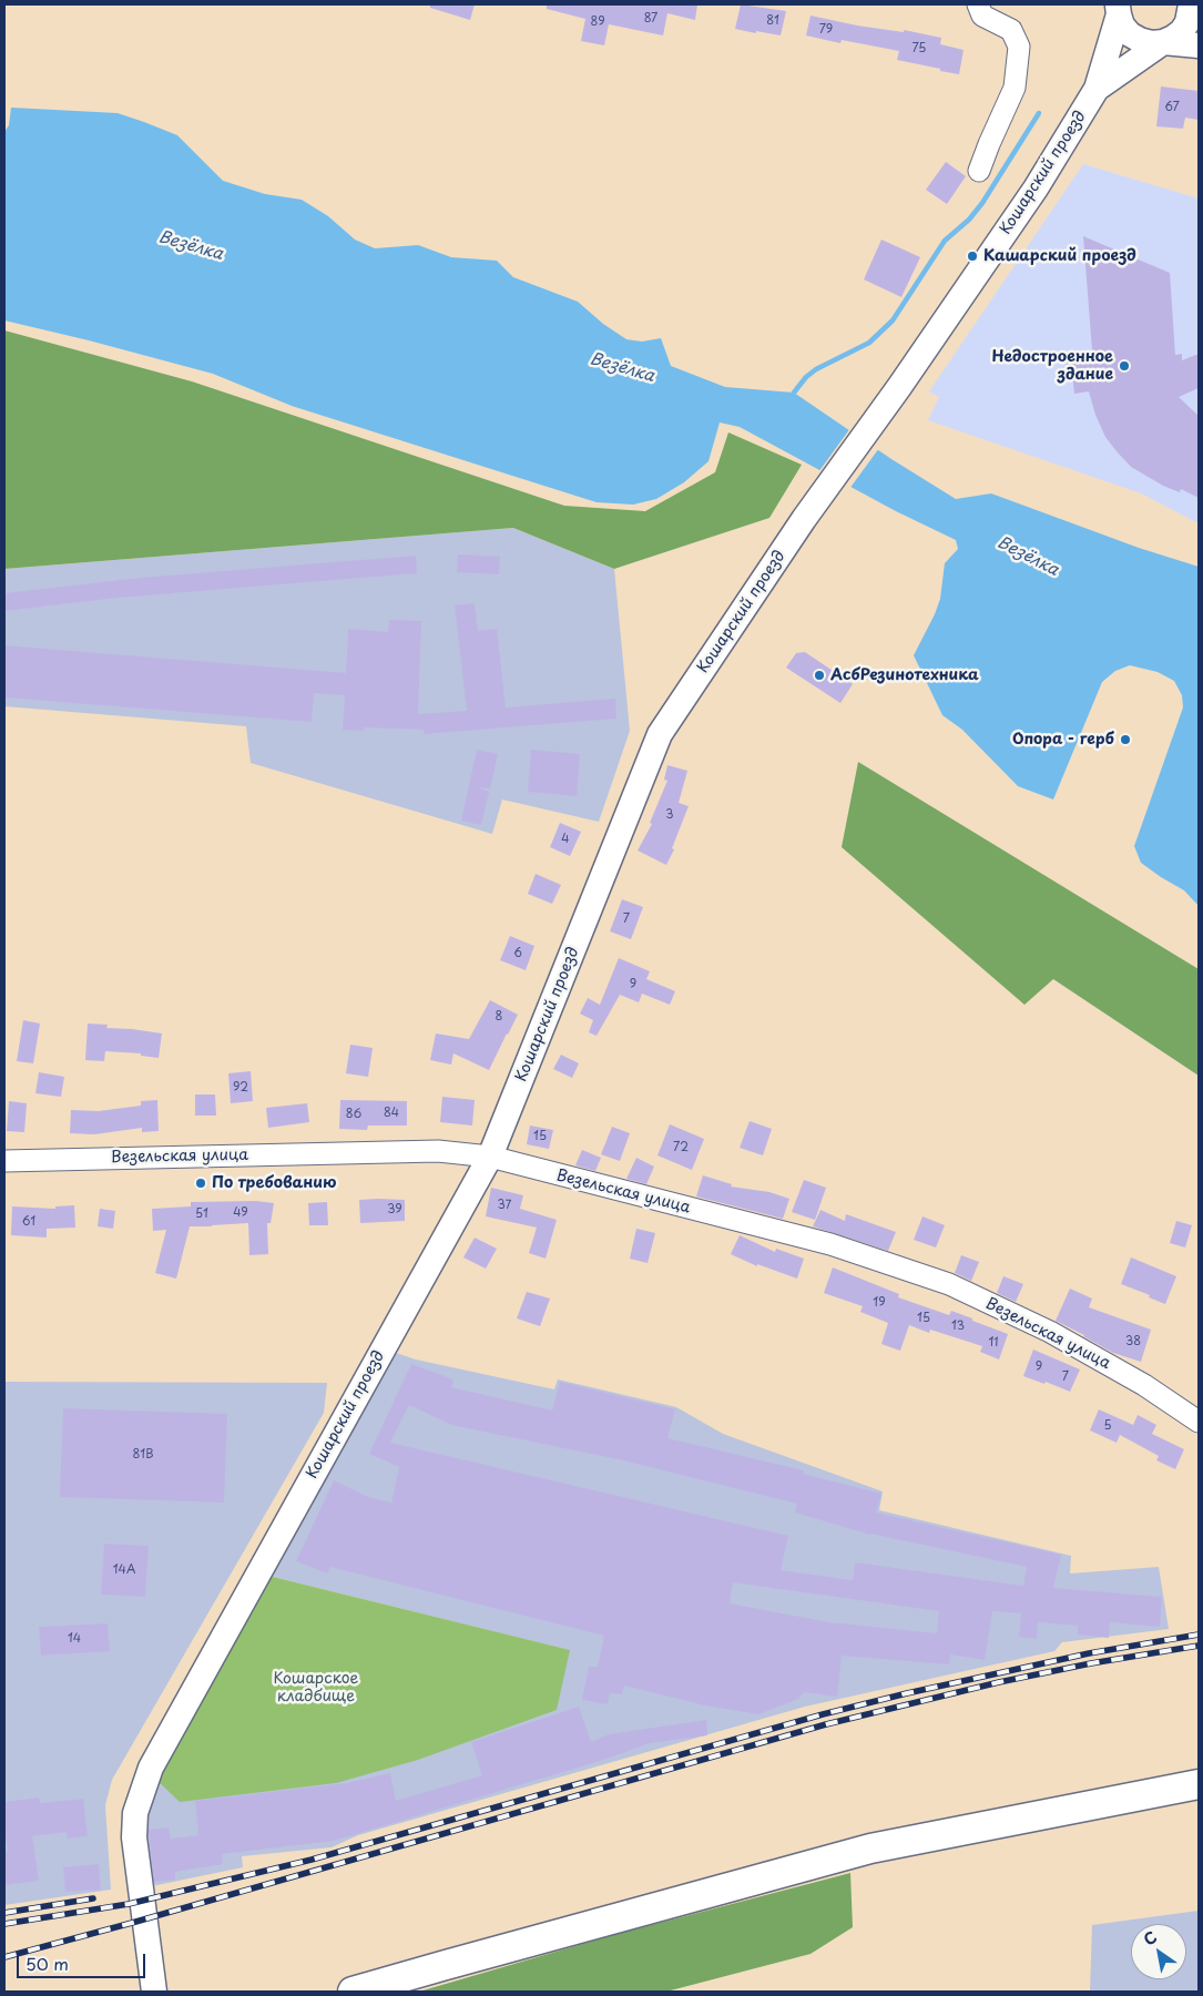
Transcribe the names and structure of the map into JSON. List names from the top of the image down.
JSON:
{
  "streets": {
    "street": ["Кошарский проезд", "Везельская улица"]
  },
  "crossings": [
    ["Кошарский проезд", "Везельская улица"]
  ],
  "water": ["Везёлка"],
  "parks": ["Кошарское кладбище"],
  "places": [
    "Кашарский проезд",
    "Недостроенное здание",
    "АсбРезинотехника",
    "Опора - герб",
    "По требованию"
  ],
  "house_numbers": [
    "87",
    "81",
    "89",
    "79",
    "75",
    "67",
    "3",
    "4",
    "7",
    "6",
    "9",
    "8",
    "92",
    "84",
    "86",
    "15",
    "72",
    "37",
    "39",
    "49",
    "51",
    "61",
    "19",
    "15",
    "13",
    "38",
    "11",
    "9",
    "7",
    "5",
    "81В",
    "14А",
    "14"
  ],
  "scale_bar": "50 m",
  "north": "top left"
}
